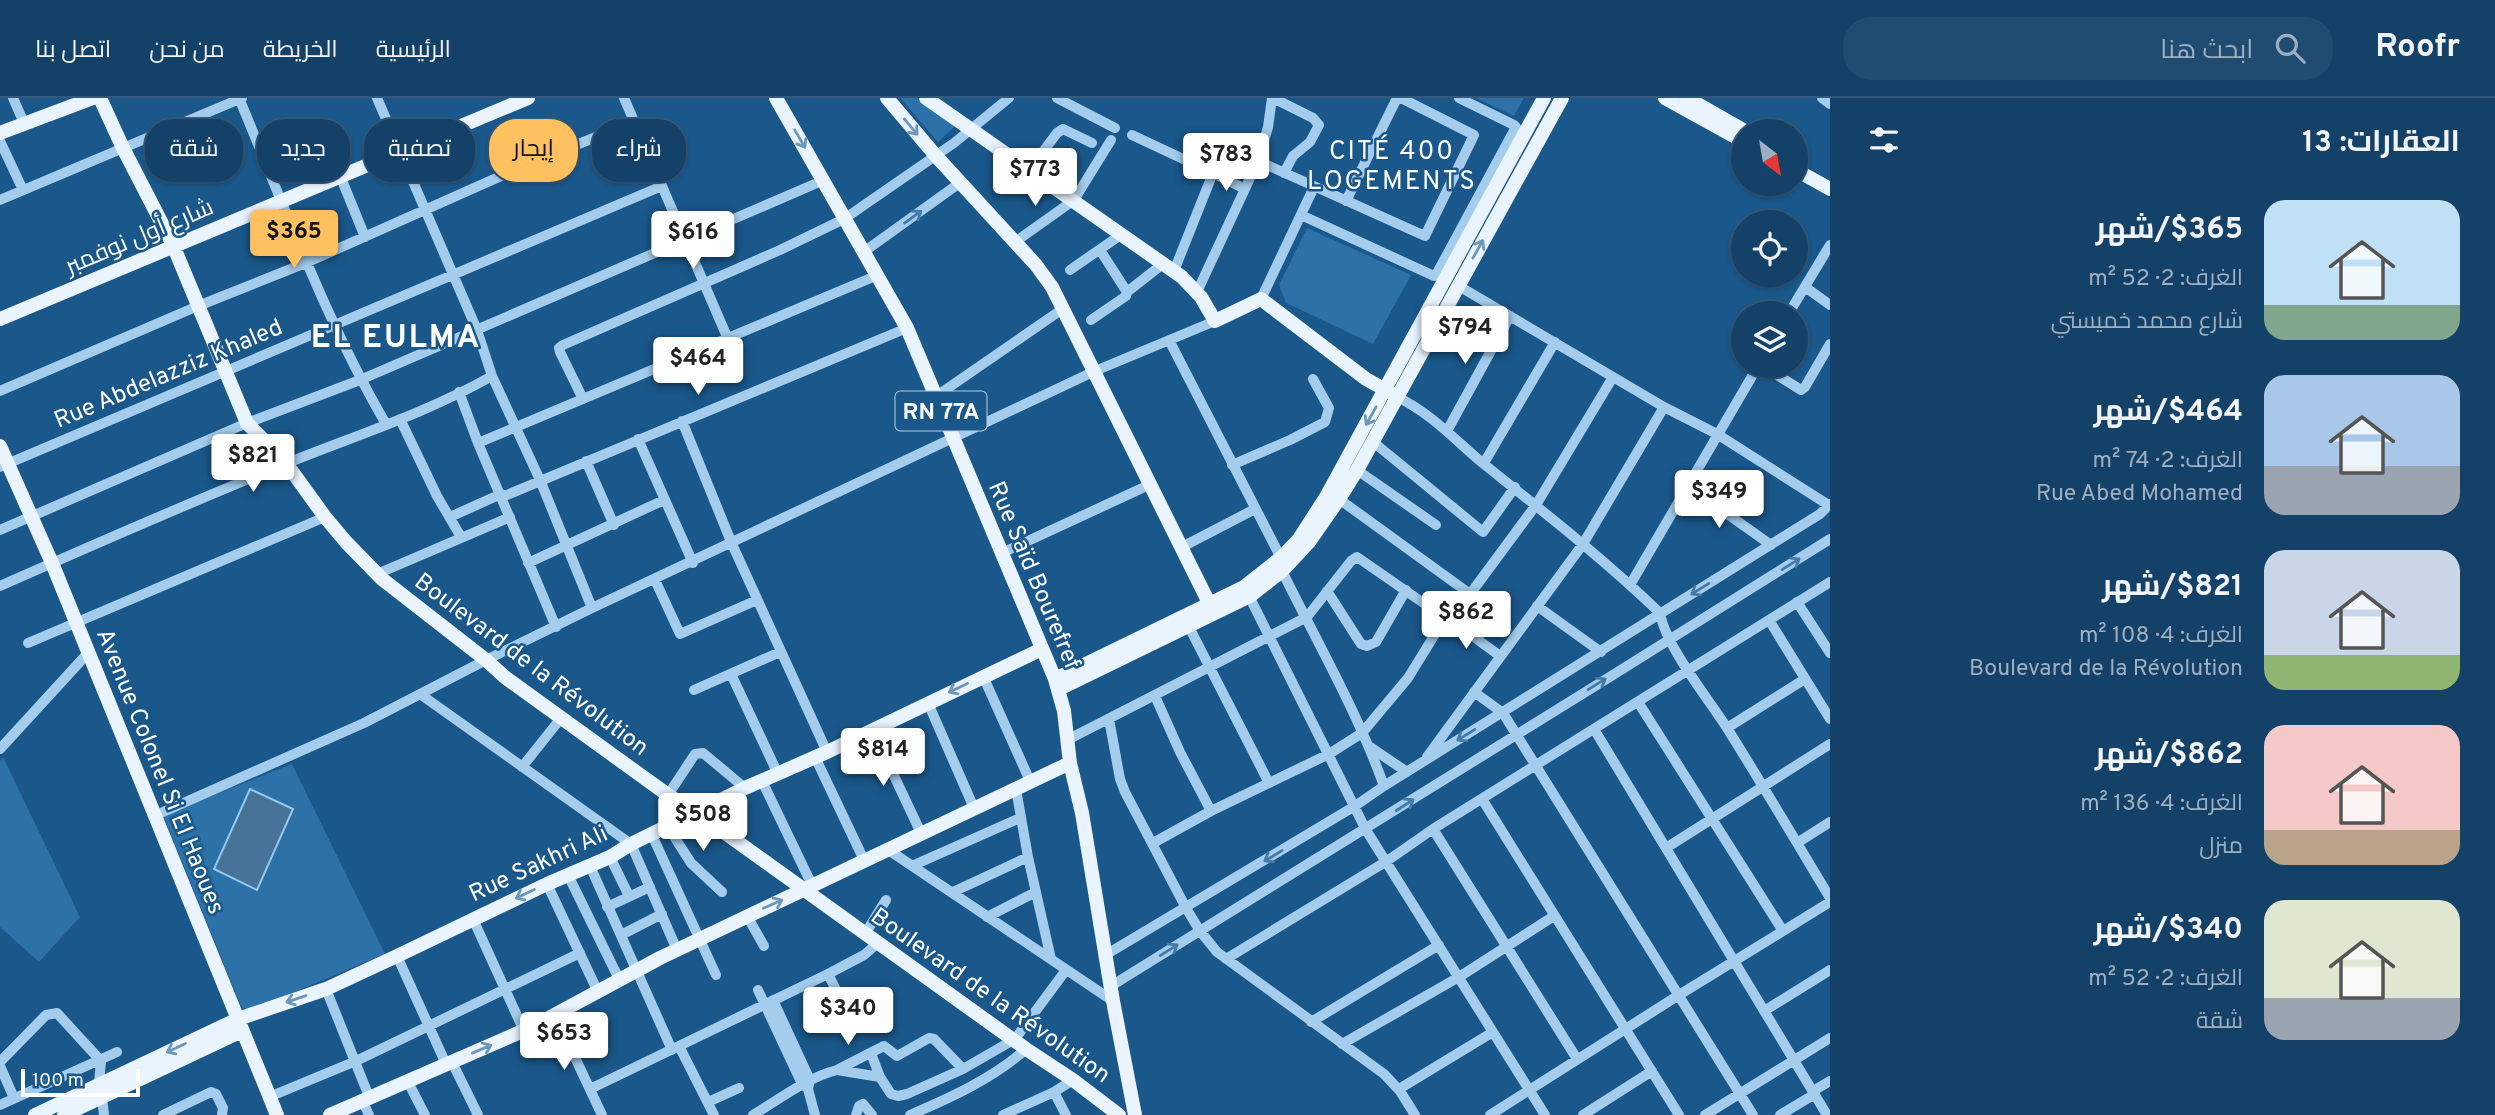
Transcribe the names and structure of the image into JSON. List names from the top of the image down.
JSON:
{
  "streets": {
    "main road": [
      "شارع أول نوفمبر",
      "RN 77A",
      "Rue Saïd Bourefref",
      "Boulevard de la Révolution",
      "Avenue Colonel Si El Haoues",
      "Rue Sakhri Ali"
    ],
    "street": ["Rue Abdelazziz Khaled"]
  },
  "crossings": [
    ["شارع أول نوفمبر", "Boulevard de la Révolution"],
    ["Rue Abdelazziz Khaled", "Boulevard de la Révolution"],
    ["Rue Abdelazziz Khaled", "Avenue Colonel Si El Haoues"],
    ["Rue Saïd Bourefref", "Rue Sakhri Ali"],
    ["Boulevard de la Révolution", "Rue Sakhri Ali"],
    ["Avenue Colonel Si El Haoues", "Rue Sakhri Ali"]
  ],
  "districts": ["CITÉ 400 LOGEMENTS", "EL EULMA"],
  "scale_bar": "100 m",
  "north": "bottom right",
  "page": {
    "header": "Roofr",
    "search": "ابحث هنا",
    "nav": [
      "الرئيسية",
      "الخريطة",
      "من نحن",
      "اتصل بنا"
    ],
    "heading": "العقارات: 13",
    "chip": [
      "شراء",
      "إيجار",
      "تصفية",
      "جديد",
      "شقة"
    ],
    "price": [
      "$783",
      "$773",
      "$365",
      "$616",
      "$794",
      "$464",
      "$821",
      "$349",
      "$862",
      "$814",
      "$508",
      "$340",
      "$653"
    ],
    "list": [
      {
        "name": "$365/شهر",
        "note": "الغرف: 2 · 52 m² · شارع محمد خميستي"
      },
      {
        "name": "$464/شهر",
        "note": "الغرف: 2 · 74 m² · Rue Abed Mohamed"
      },
      {
        "name": "$821/شهر",
        "note": "الغرف: 4 · 108 m² · Boulevard de la Révolution"
      },
      {
        "name": "$862/شهر",
        "note": "الغرف: 4 · 136 m² · منزل"
      },
      {
        "name": "$340/شهر",
        "note": "الغرف: 2 · 52 m² · شقة"
      }
    ],
    "scale": "100 m"
  }
}
